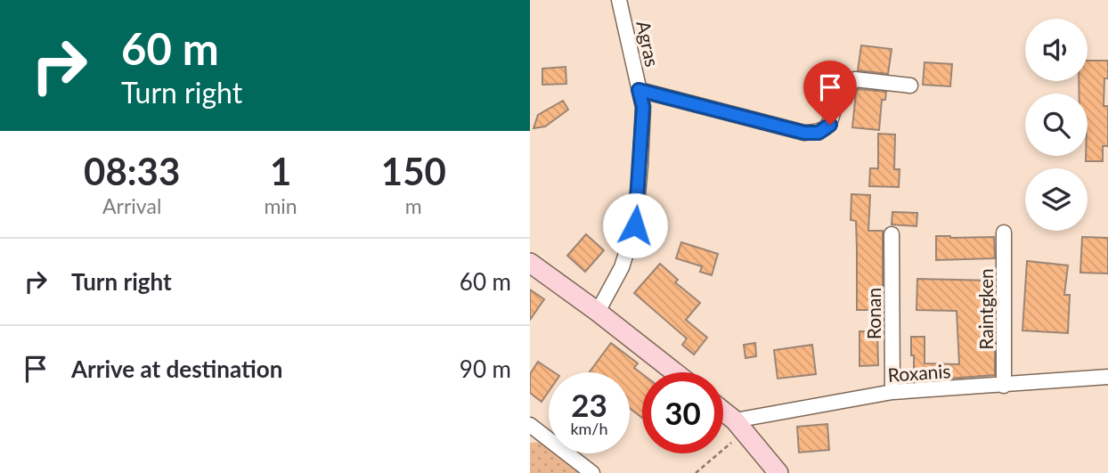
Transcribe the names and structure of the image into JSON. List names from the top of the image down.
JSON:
{
  "streets": {
    "street": [
      "Agras",
      "Raintgken",
      "Ronan",
      "Roxanis"
    ]
  },
  "crossings": [
    ["Raintgken", "Roxanis"],
    ["Ronan", "Roxanis"]
  ],
  "page": {
    "turn": ["60 m", "Turn right"],
    "eta": [
      "08:33",
      "Arrival",
      "1",
      "min",
      "150",
      "m"
    ],
    "list": [
      {
        "name": "Turn right",
        "value": "60 m"
      },
      {
        "name": "Arrive at destination",
        "value": "90 m"
      }
    ],
    "speed": "23 km/h",
    "limit": "30"
  }
}
